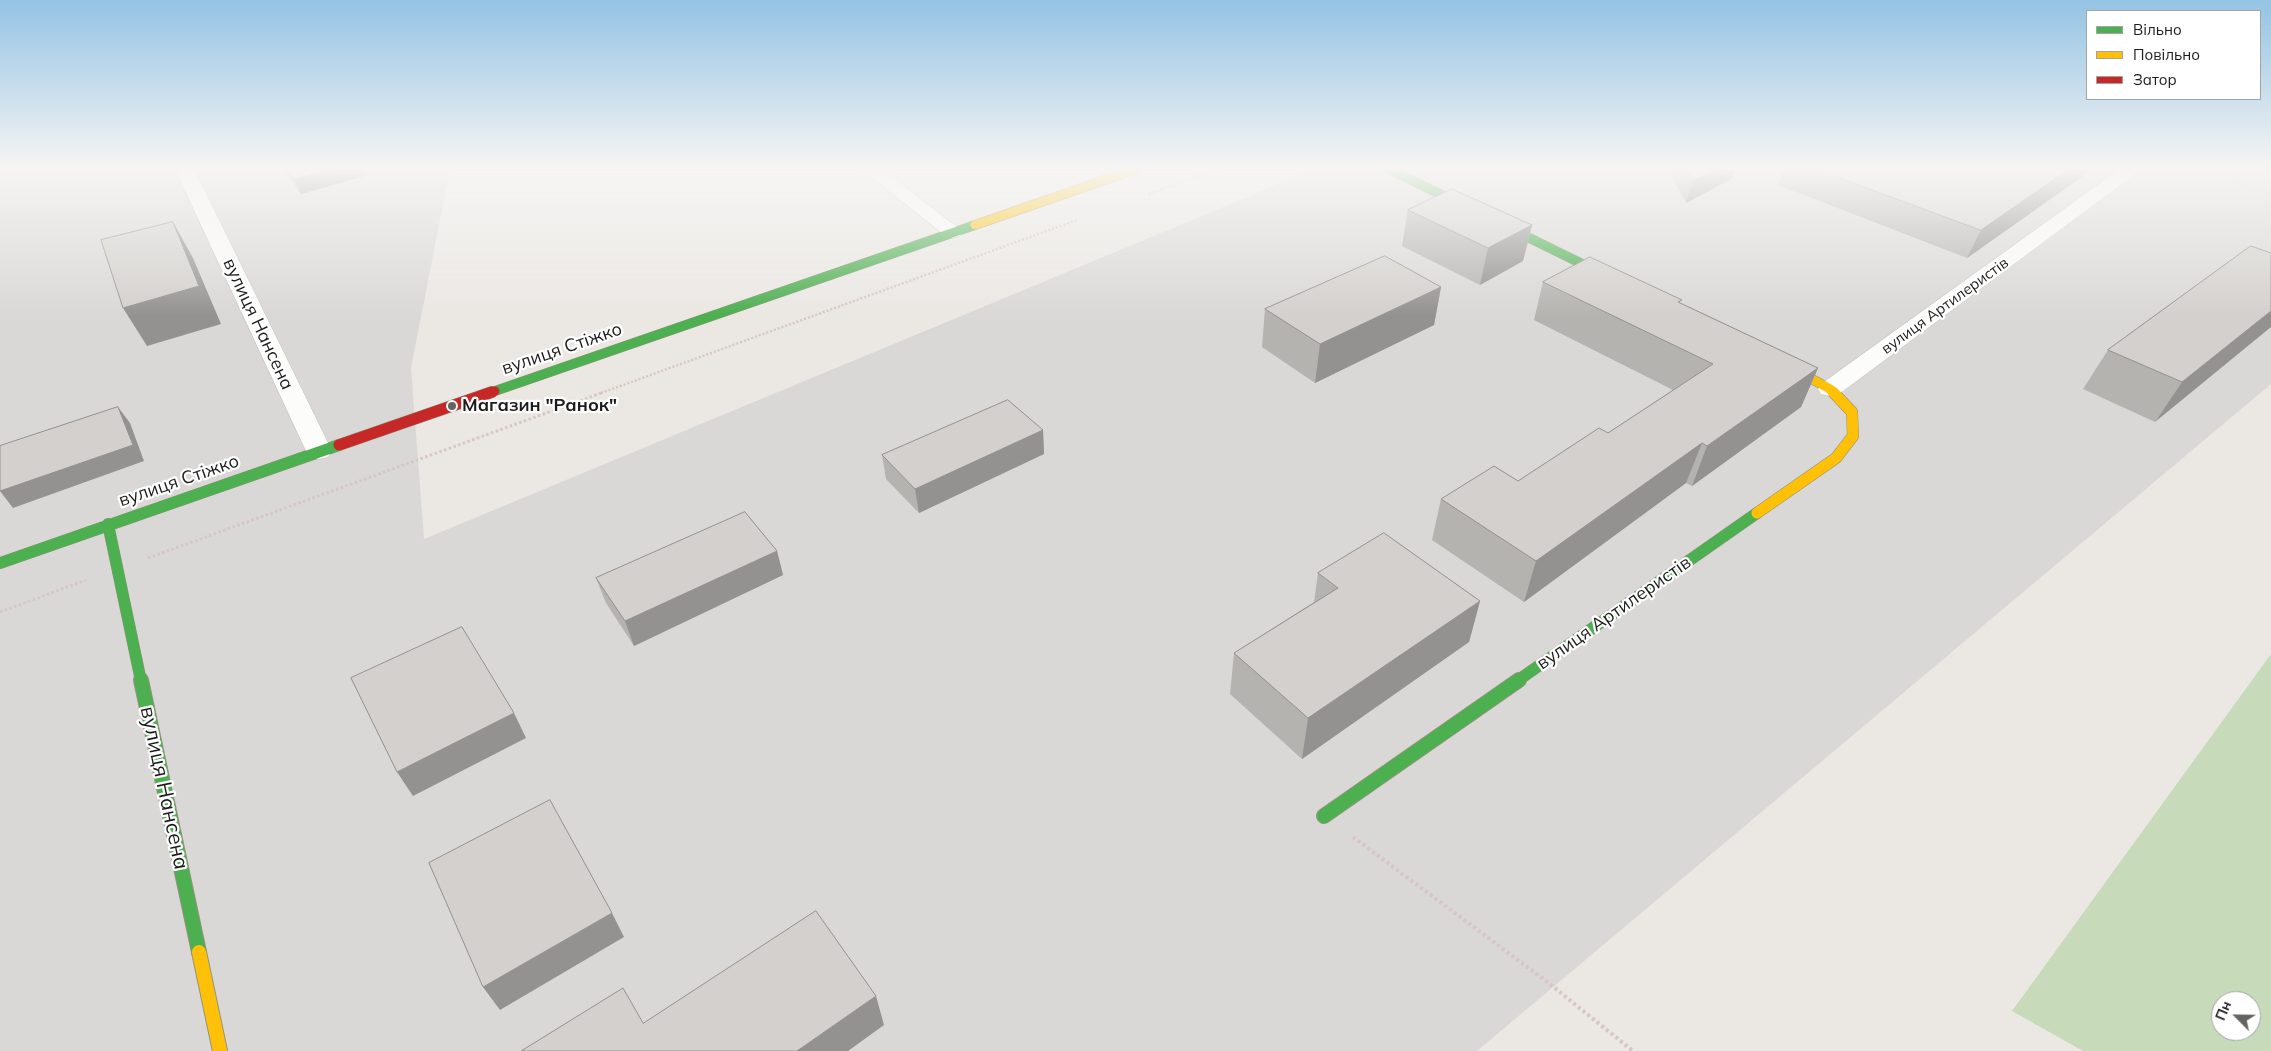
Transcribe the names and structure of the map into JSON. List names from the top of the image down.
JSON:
{
  "streets": {
    "street": ["вулиця Артилеристів", "вулиця Нансена", "вулиця Стіжко"]
  },
  "crossings": [
    ["вулиця Нансена", "вулиця Стіжко"]
  ],
  "places": ["Магазин \"Ранок\""],
  "legend": ["Вільно", "Повільно", "Затор"],
  "north": "top left"
}
